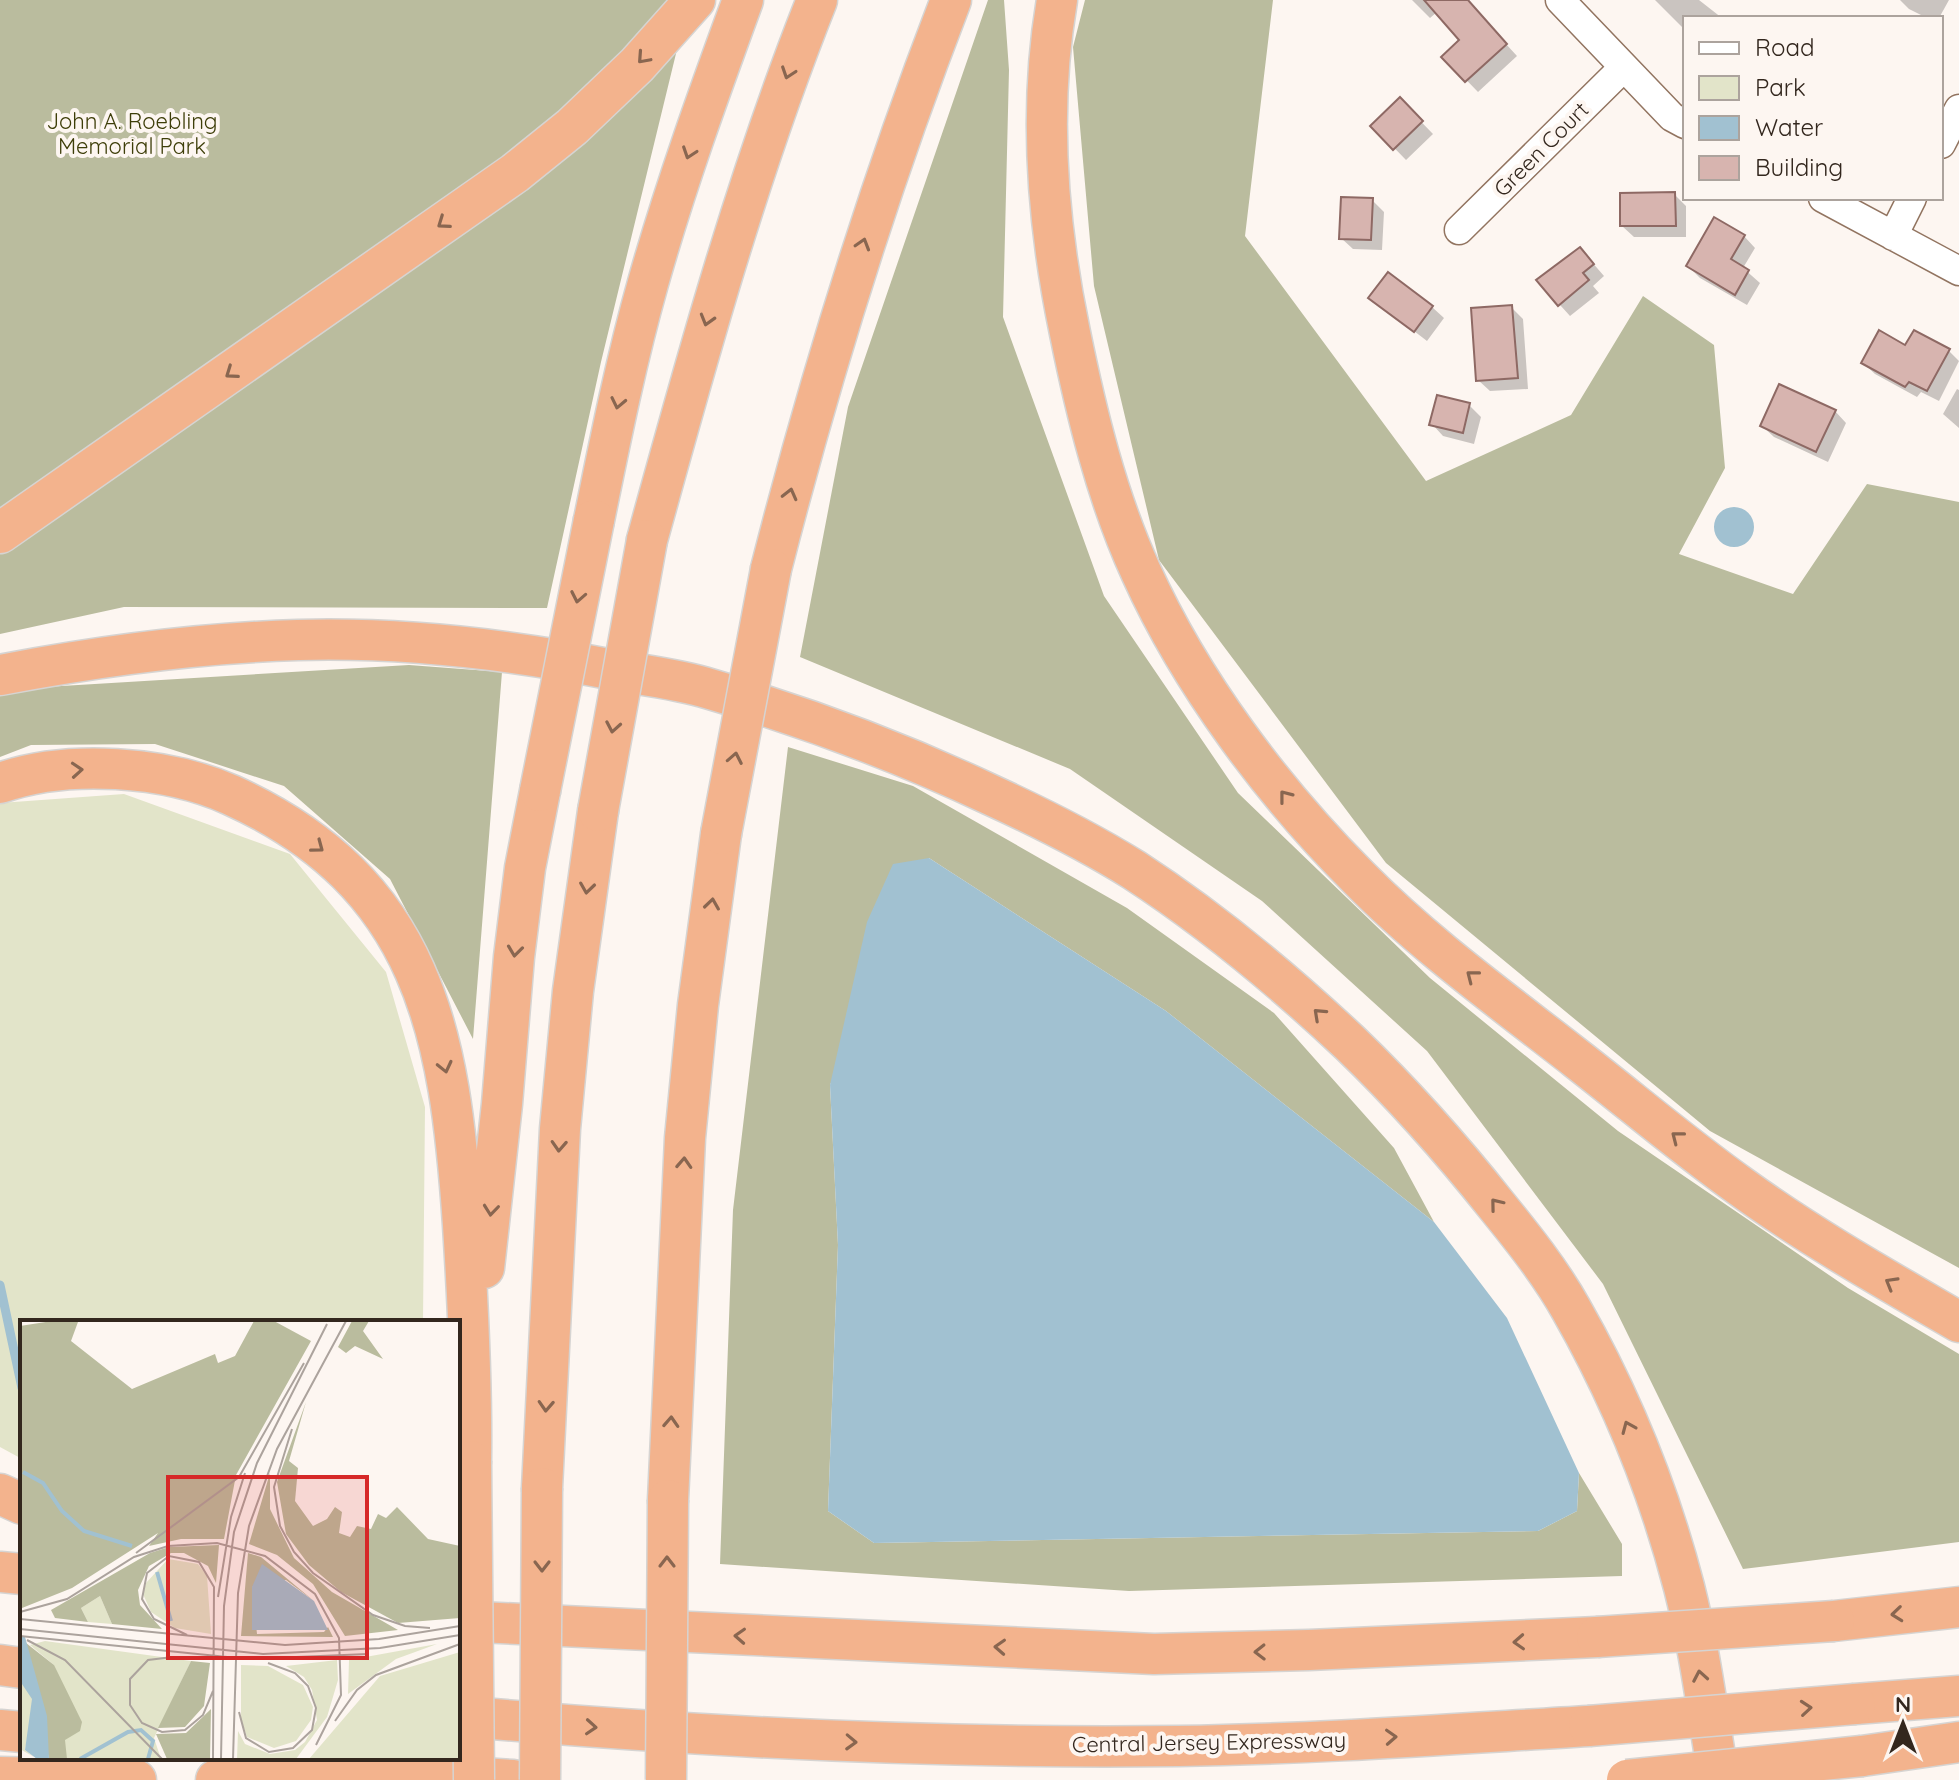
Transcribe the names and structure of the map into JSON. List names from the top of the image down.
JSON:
{
  "streets": {
    "highway": ["Central Jersey Expressway"],
    "street": ["Green Court"]
  },
  "parks": ["John A. Roebling Memorial Park"],
  "legend": [
    "Road",
    "Park",
    "Water",
    "Building"
  ],
  "north": "top"
}
